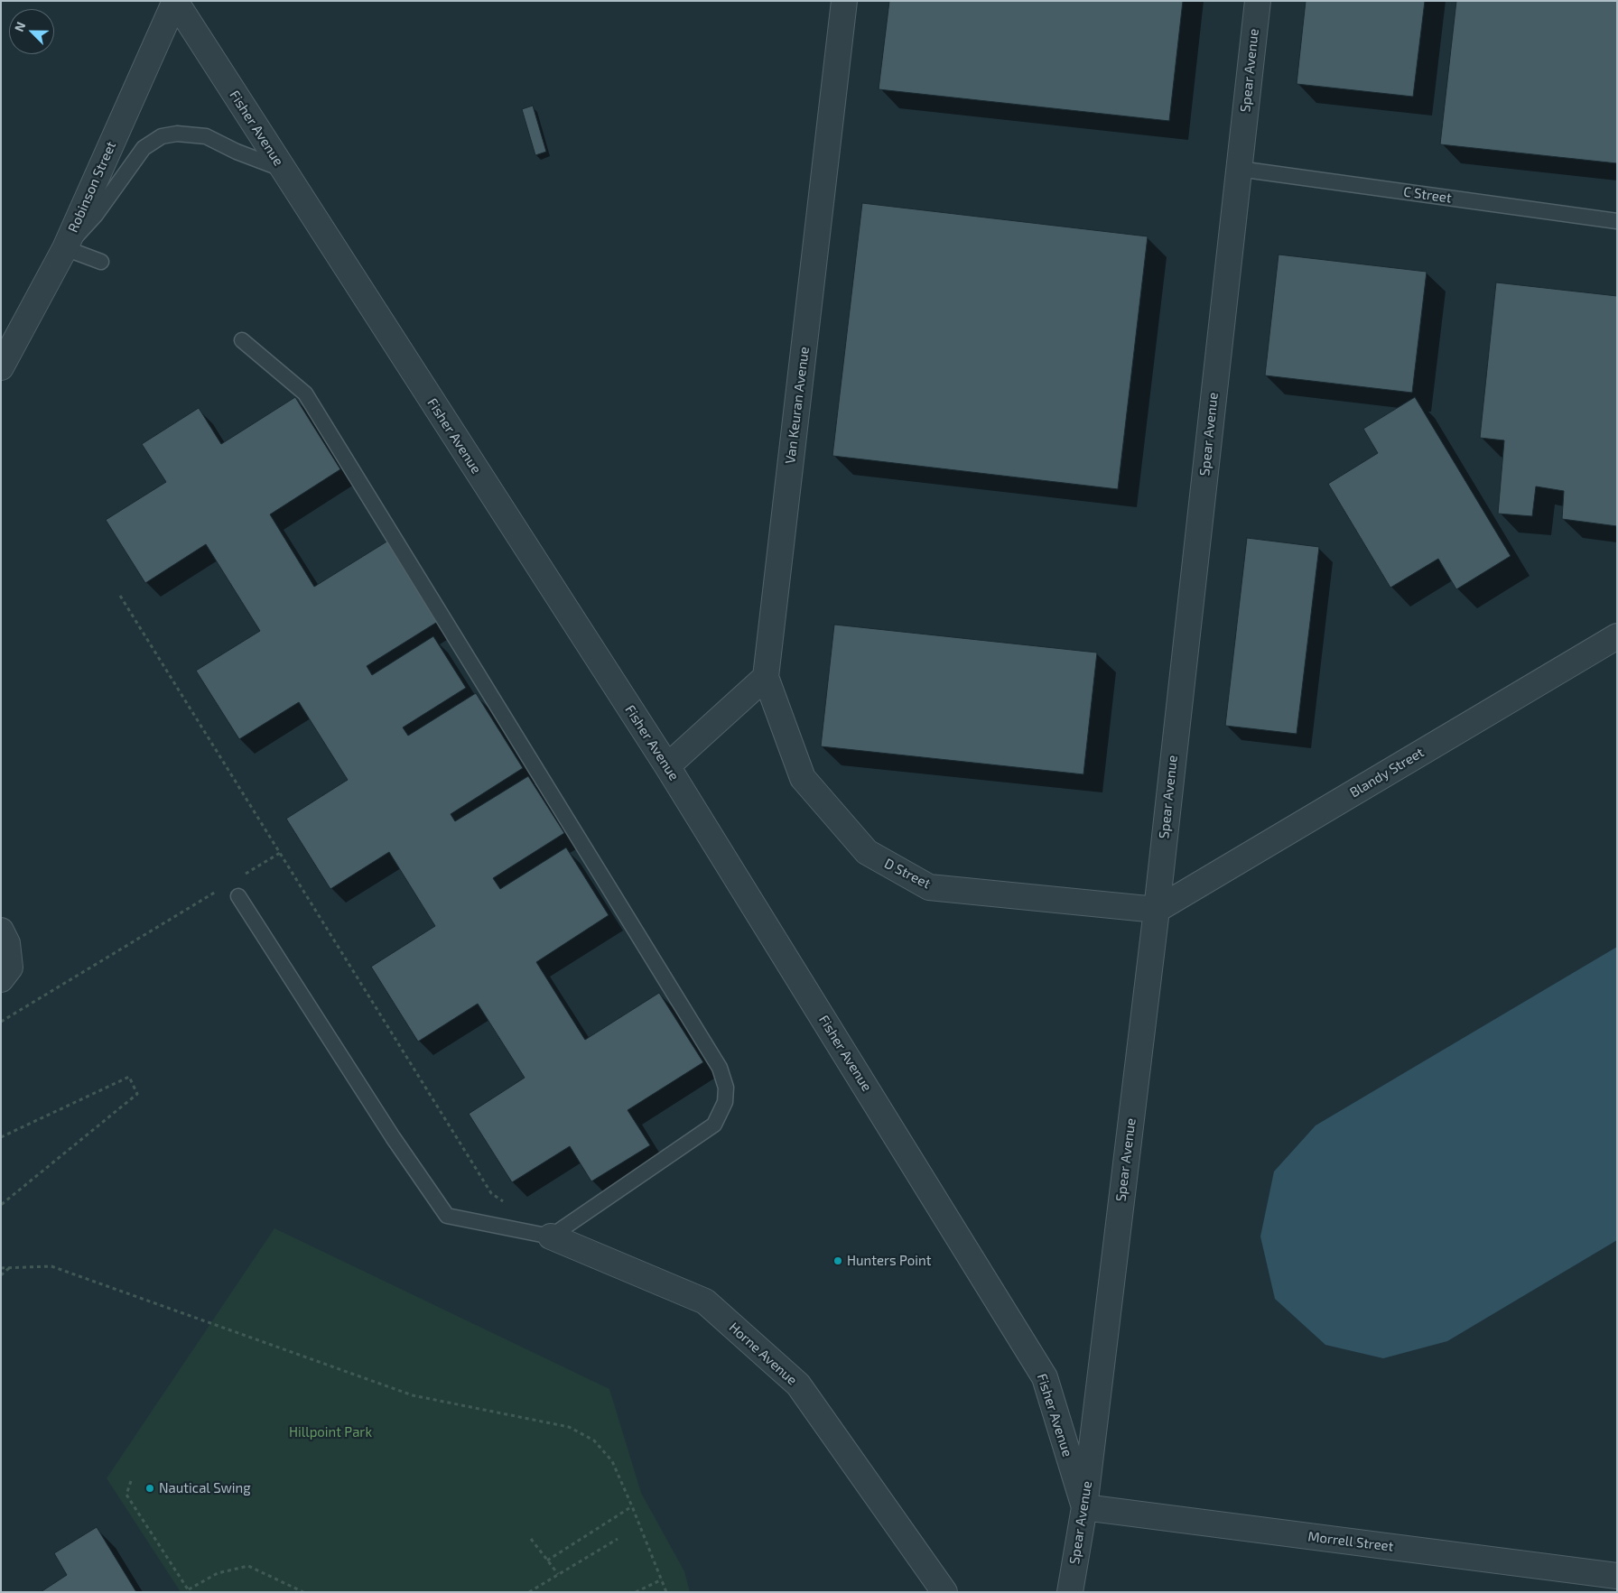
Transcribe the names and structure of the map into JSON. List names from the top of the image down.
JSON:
{
  "streets": {
    "street": [
      "Spear Avenue",
      "Fisher Avenue",
      "Robinson Street",
      "Van Keuran Avenue",
      "Blandy Street",
      "D Street",
      "Horne Avenue",
      "Morrell Street"
    ],
    "lane": ["C Street"]
  },
  "crossings": [
    ["Spear Avenue", "Fisher Avenue"],
    ["Spear Avenue", "C Street"],
    ["Spear Avenue", "Blandy Street"],
    ["Spear Avenue", "D Street"],
    ["Spear Avenue", "Morrell Street"],
    ["Fisher Avenue", "Robinson Street"],
    ["Fisher Avenue", "Morrell Street"],
    ["Van Keuran Avenue", "D Street"],
    ["Blandy Street", "D Street"]
  ],
  "parks": ["Hillpoint Park"],
  "places": ["Hunters Point", "Nautical Swing"],
  "north": "top left"
}
